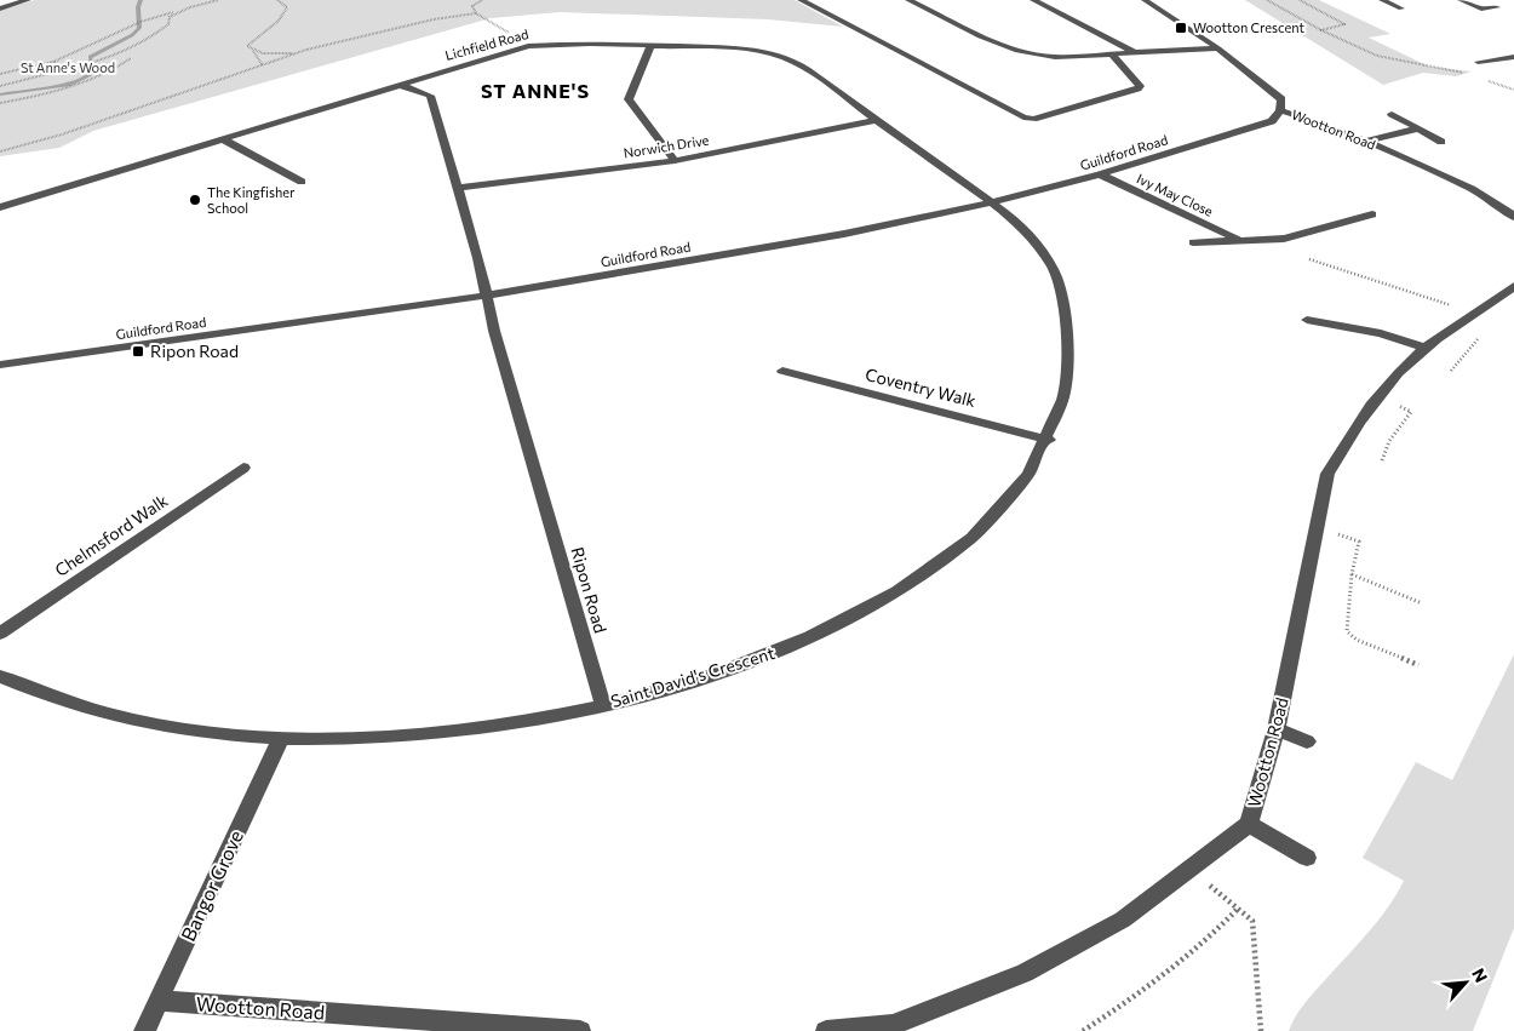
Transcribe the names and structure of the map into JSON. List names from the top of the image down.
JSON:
{
  "streets": {
    "street": [
      "Lichfield Road",
      "Wootton Road",
      "Norwich Drive",
      "Guildford Road",
      "Ivy May Close",
      "Coventry Walk",
      "Chelmsford Walk",
      "Ripon Road",
      "Saint David's Crescent",
      "Bangor Grove"
    ]
  },
  "crossings": [
    ["Lichfield Road", "Norwich Drive"],
    ["Lichfield Road", "Guildford Road"],
    ["Lichfield Road", "Ripon Road"],
    ["Lichfield Road", "Saint David's Crescent"],
    ["Wootton Road", "Guildford Road"],
    ["Wootton Road", "Bangor Grove"],
    ["Norwich Drive", "Ripon Road"],
    ["Guildford Road", "Ivy May Close"],
    ["Guildford Road", "Ripon Road"],
    ["Guildford Road", "Saint David's Crescent"],
    ["Coventry Walk", "Saint David's Crescent"],
    ["Ripon Road", "Saint David's Crescent"],
    ["Saint David's Crescent", "Bangor Grove"]
  ],
  "districts": ["ST ANNE'S"],
  "parks": ["St Anne's Wood"],
  "places": {
    "transit": ["Wootton Crescent", "Ripon Road"],
    "other": ["The Kingfisher School"]
  },
  "north": "top right"
}
